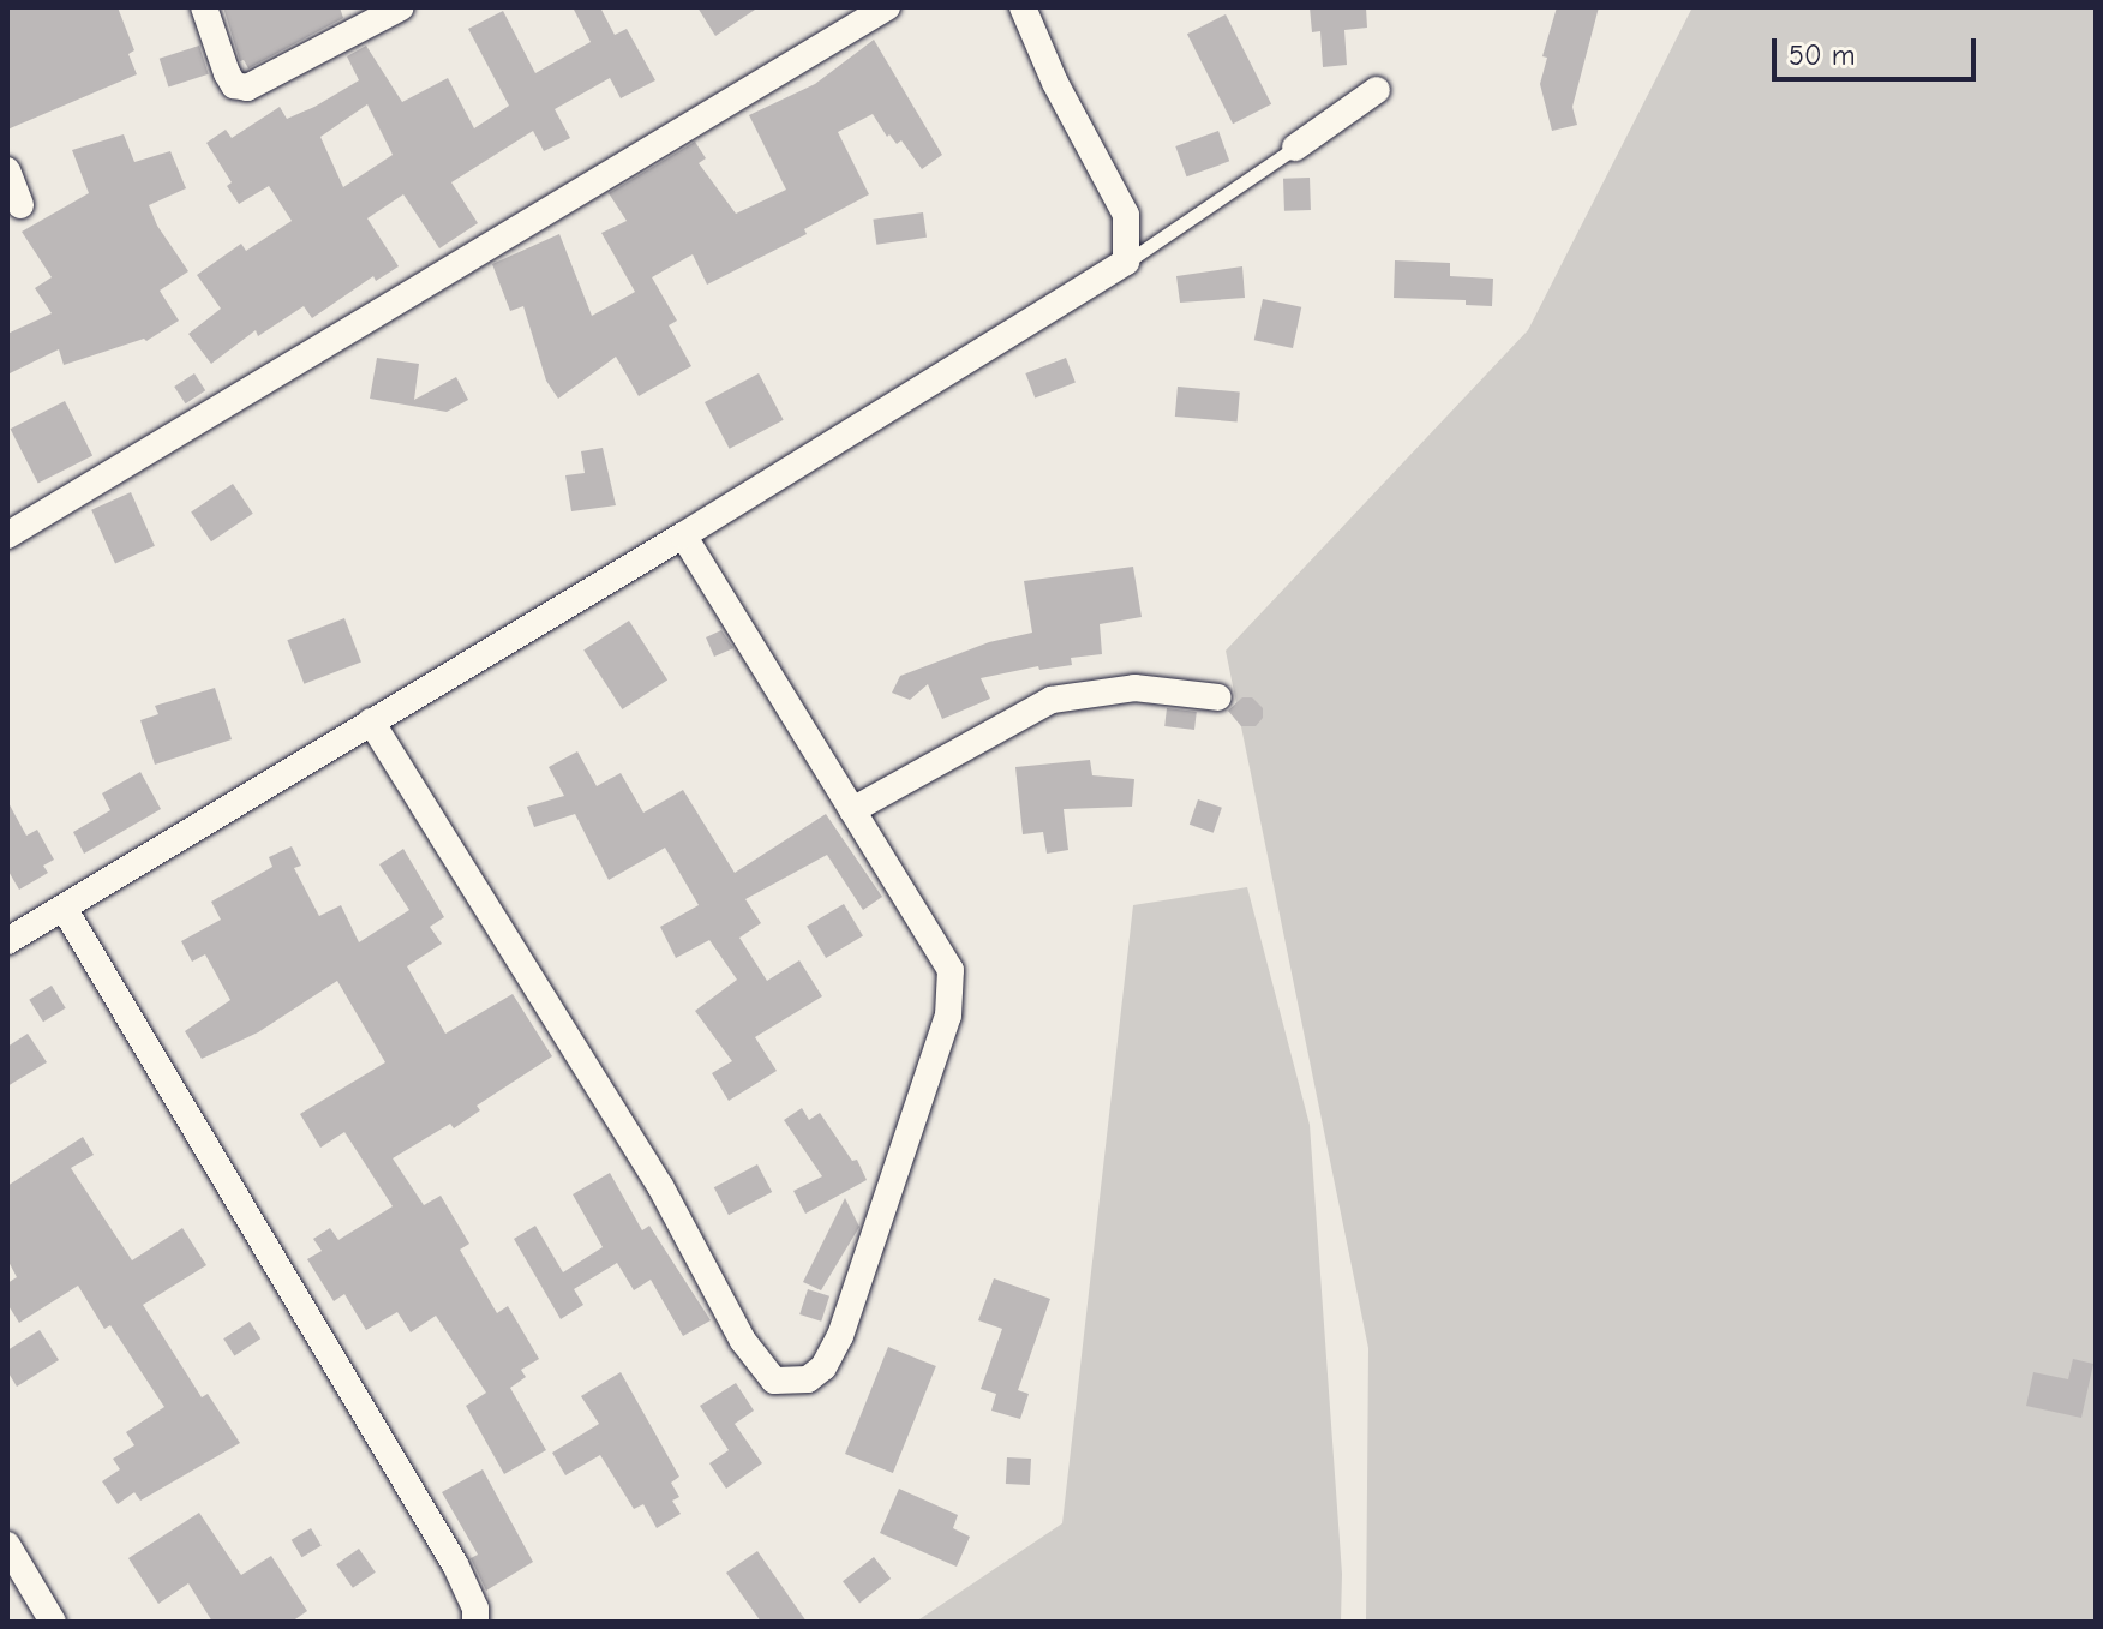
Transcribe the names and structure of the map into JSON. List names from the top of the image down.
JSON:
{
  "scale_bar": "50 m"
}
